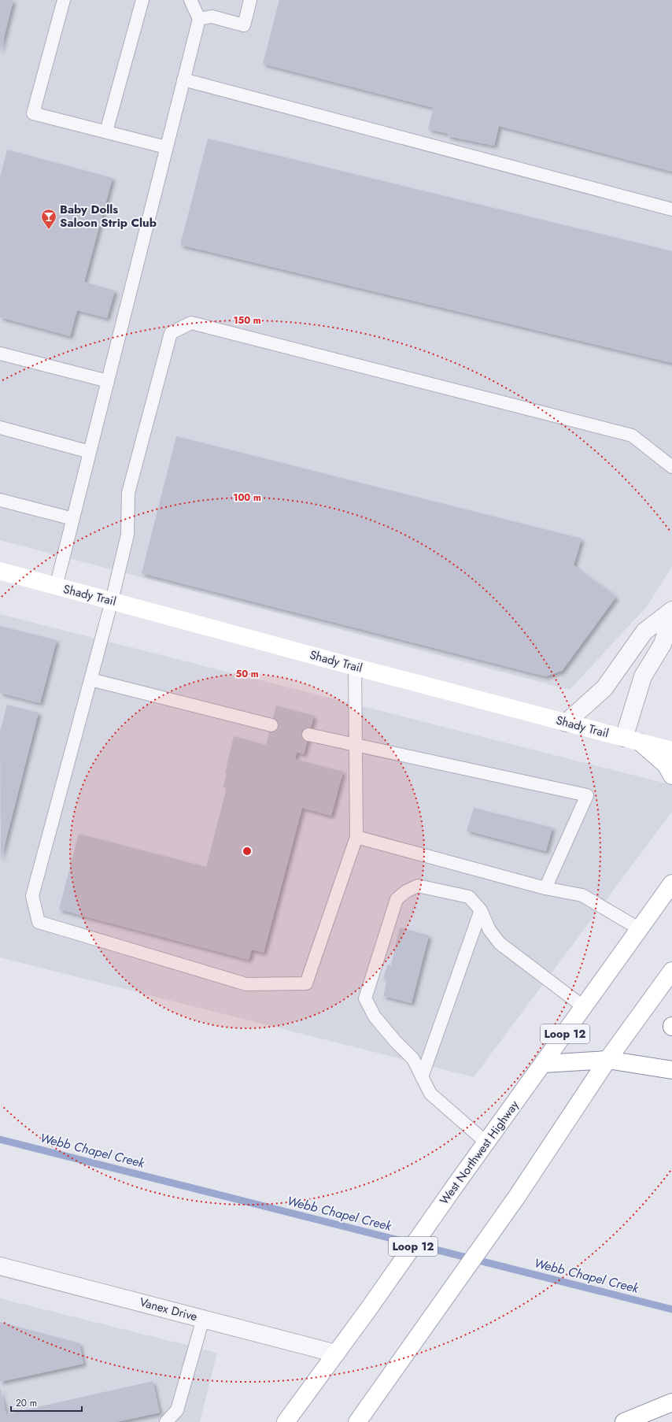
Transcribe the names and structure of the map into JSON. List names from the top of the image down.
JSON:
{
  "streets": {
    "main road": ["Shady Trail", "Loop 12", "West Northwest Highway"],
    "street": ["Vanex Drive"]
  },
  "crossings": [
    ["West Northwest Highway", "Vanex Drive"]
  ],
  "water": ["Webb Chapel Creek"],
  "places": {
    "bar": ["Baby Dolls Saloon Strip Club"]
  },
  "scale_bar": "20 m",
  "rings": ["150 m", "100 m", "50 m"]
}
